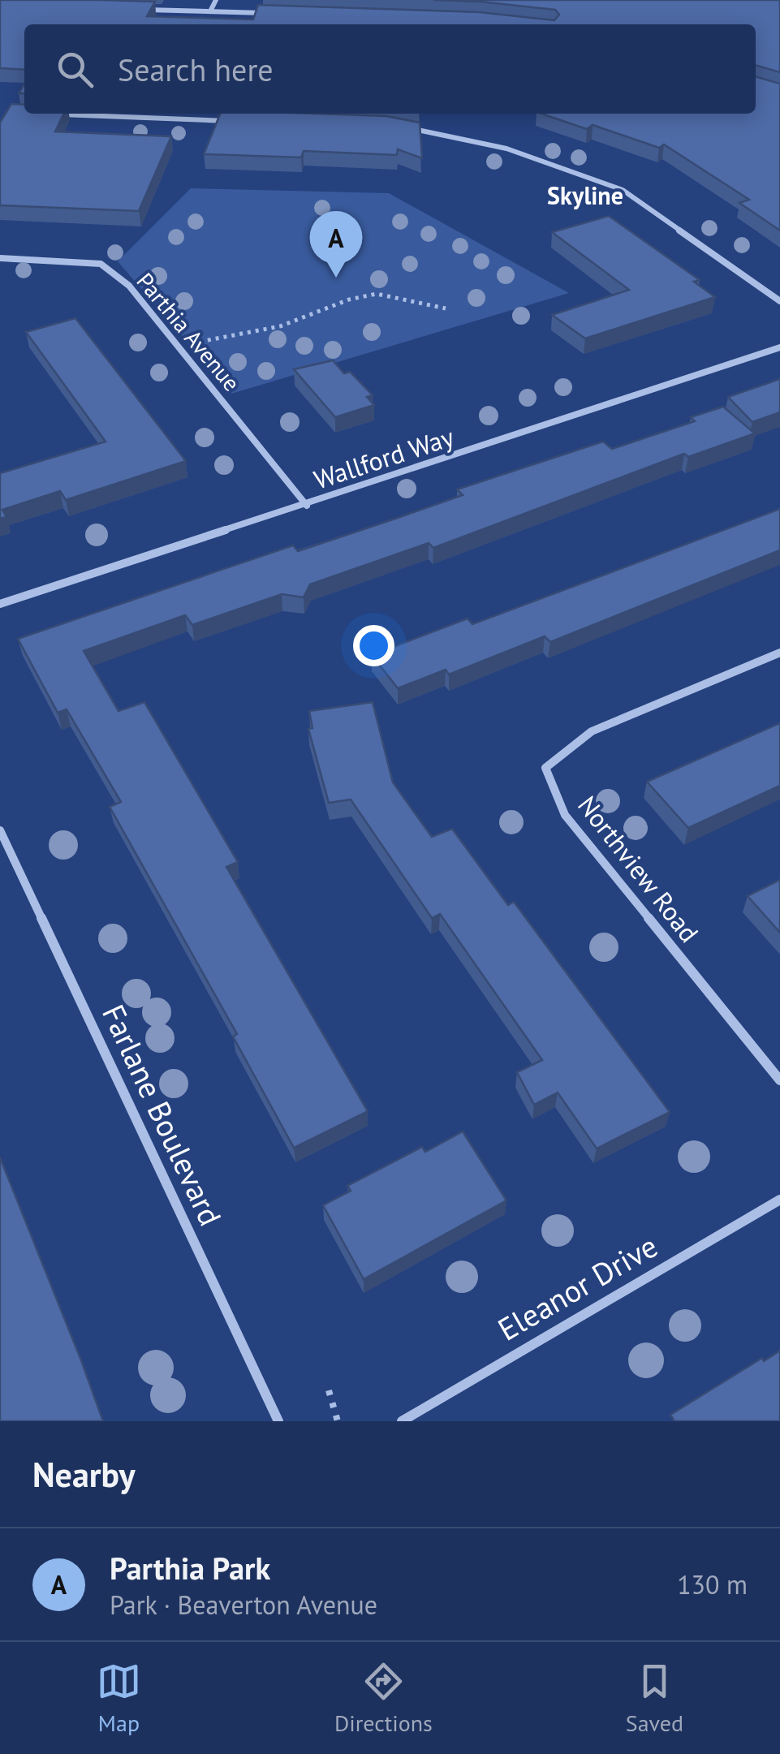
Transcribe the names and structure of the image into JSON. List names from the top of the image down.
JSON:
{
  "streets": {
    "street": [
      "Parthia Avenue",
      "Wallford Way",
      "Northview Road",
      "Farlane Boulevard",
      "Eleanor Drive"
    ]
  },
  "crossings": [
    ["Parthia Avenue", "Wallford Way"]
  ],
  "districts": ["Skyline"],
  "page": {
    "search": "Search here",
    "pins": "A",
    "heading": "Nearby",
    "list": [
      {
        "mark": "A",
        "name": "Parthia Park",
        "note": "Park · Beaverton Avenue",
        "value": "130 m"
      }
    ],
    "nav": ["Map", "Directions", "Saved"]
  }
}
